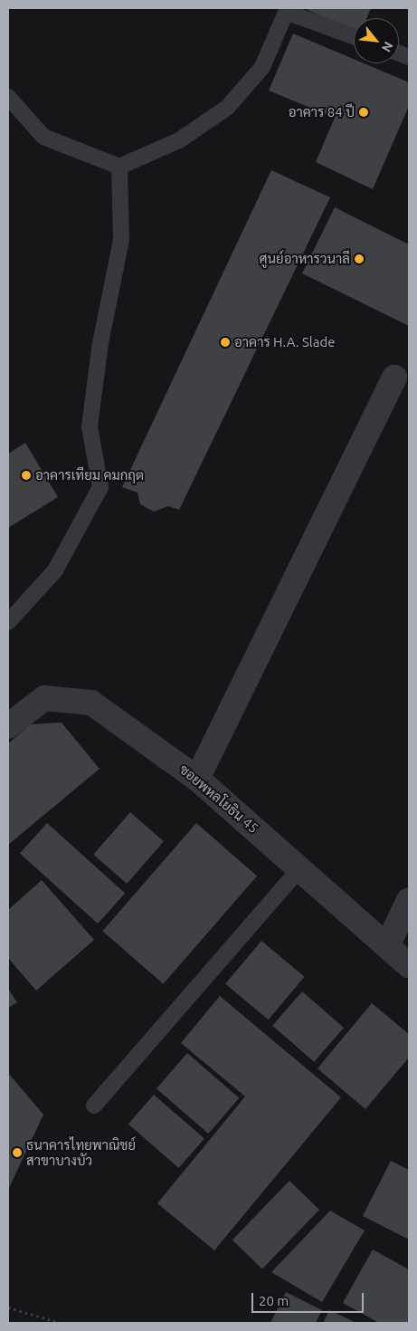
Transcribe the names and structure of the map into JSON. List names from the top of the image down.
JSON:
{
  "streets": {
    "street": ["ซอยพหลโยธิน 45"]
  },
  "places": [
    "อาคาร 84 ปี",
    "ศูนย์อาหารวนาลี",
    "อาคาร H.A. Slade",
    "อาคารเทียม คมกฤต",
    "ธนาคารไทยพาณิชย์ สาขาบางบัว"
  ],
  "scale_bar": "20 m",
  "north": "bottom right"
}
